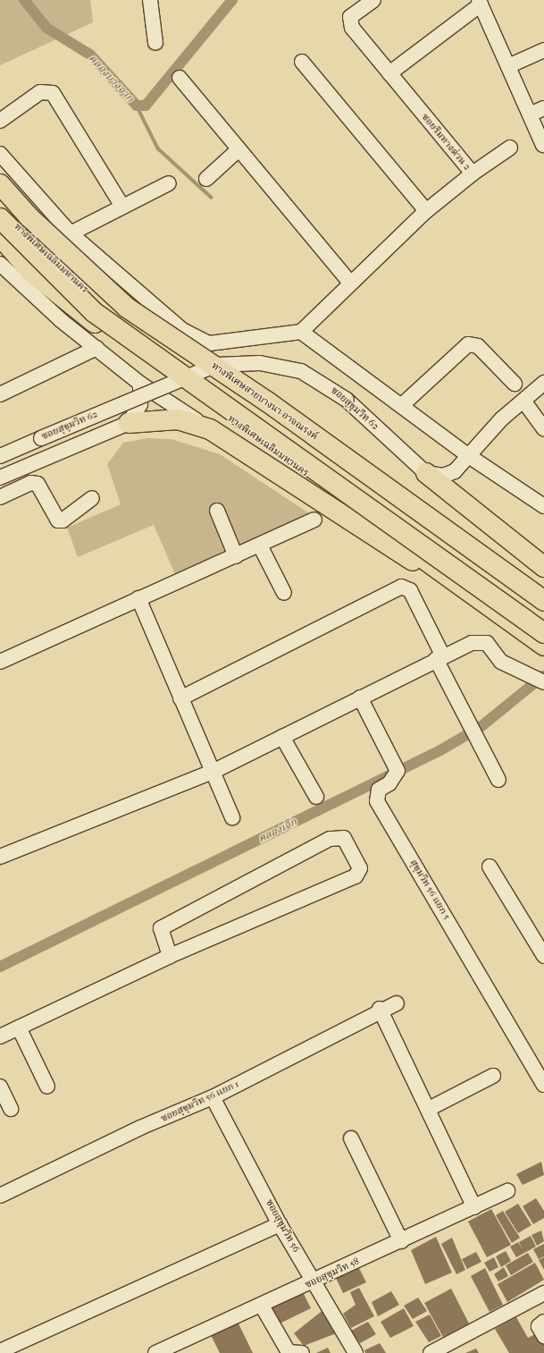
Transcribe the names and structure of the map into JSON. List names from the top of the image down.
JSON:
{
  "streets": {
    "highway": ["ทางพิเศษเฉลิมมหานคร", "ทางพิเศษสายบางนา-อาจณรงค์"],
    "street": [
      "ซอยริมทางด่วน 2",
      "ซอยสุขุมวิท 62",
      "สุขุมวิท 56 แยก 5",
      "ซอยสุขุมวิท 56 แยก 1",
      "ซอยสุขุมวิท 56",
      "ซอยสุขุมวิท 58"
    ]
  },
  "crossings": [
    ["ซอยสุขุมวิท 56 แยก 1", "ซอยสุขุมวิท 56"],
    ["ซอยสุขุมวิท 56", "ซอยสุขุมวิท 58"]
  ],
  "water": ["คลองบางจาก", "คลองเจ๊ก"]
}
